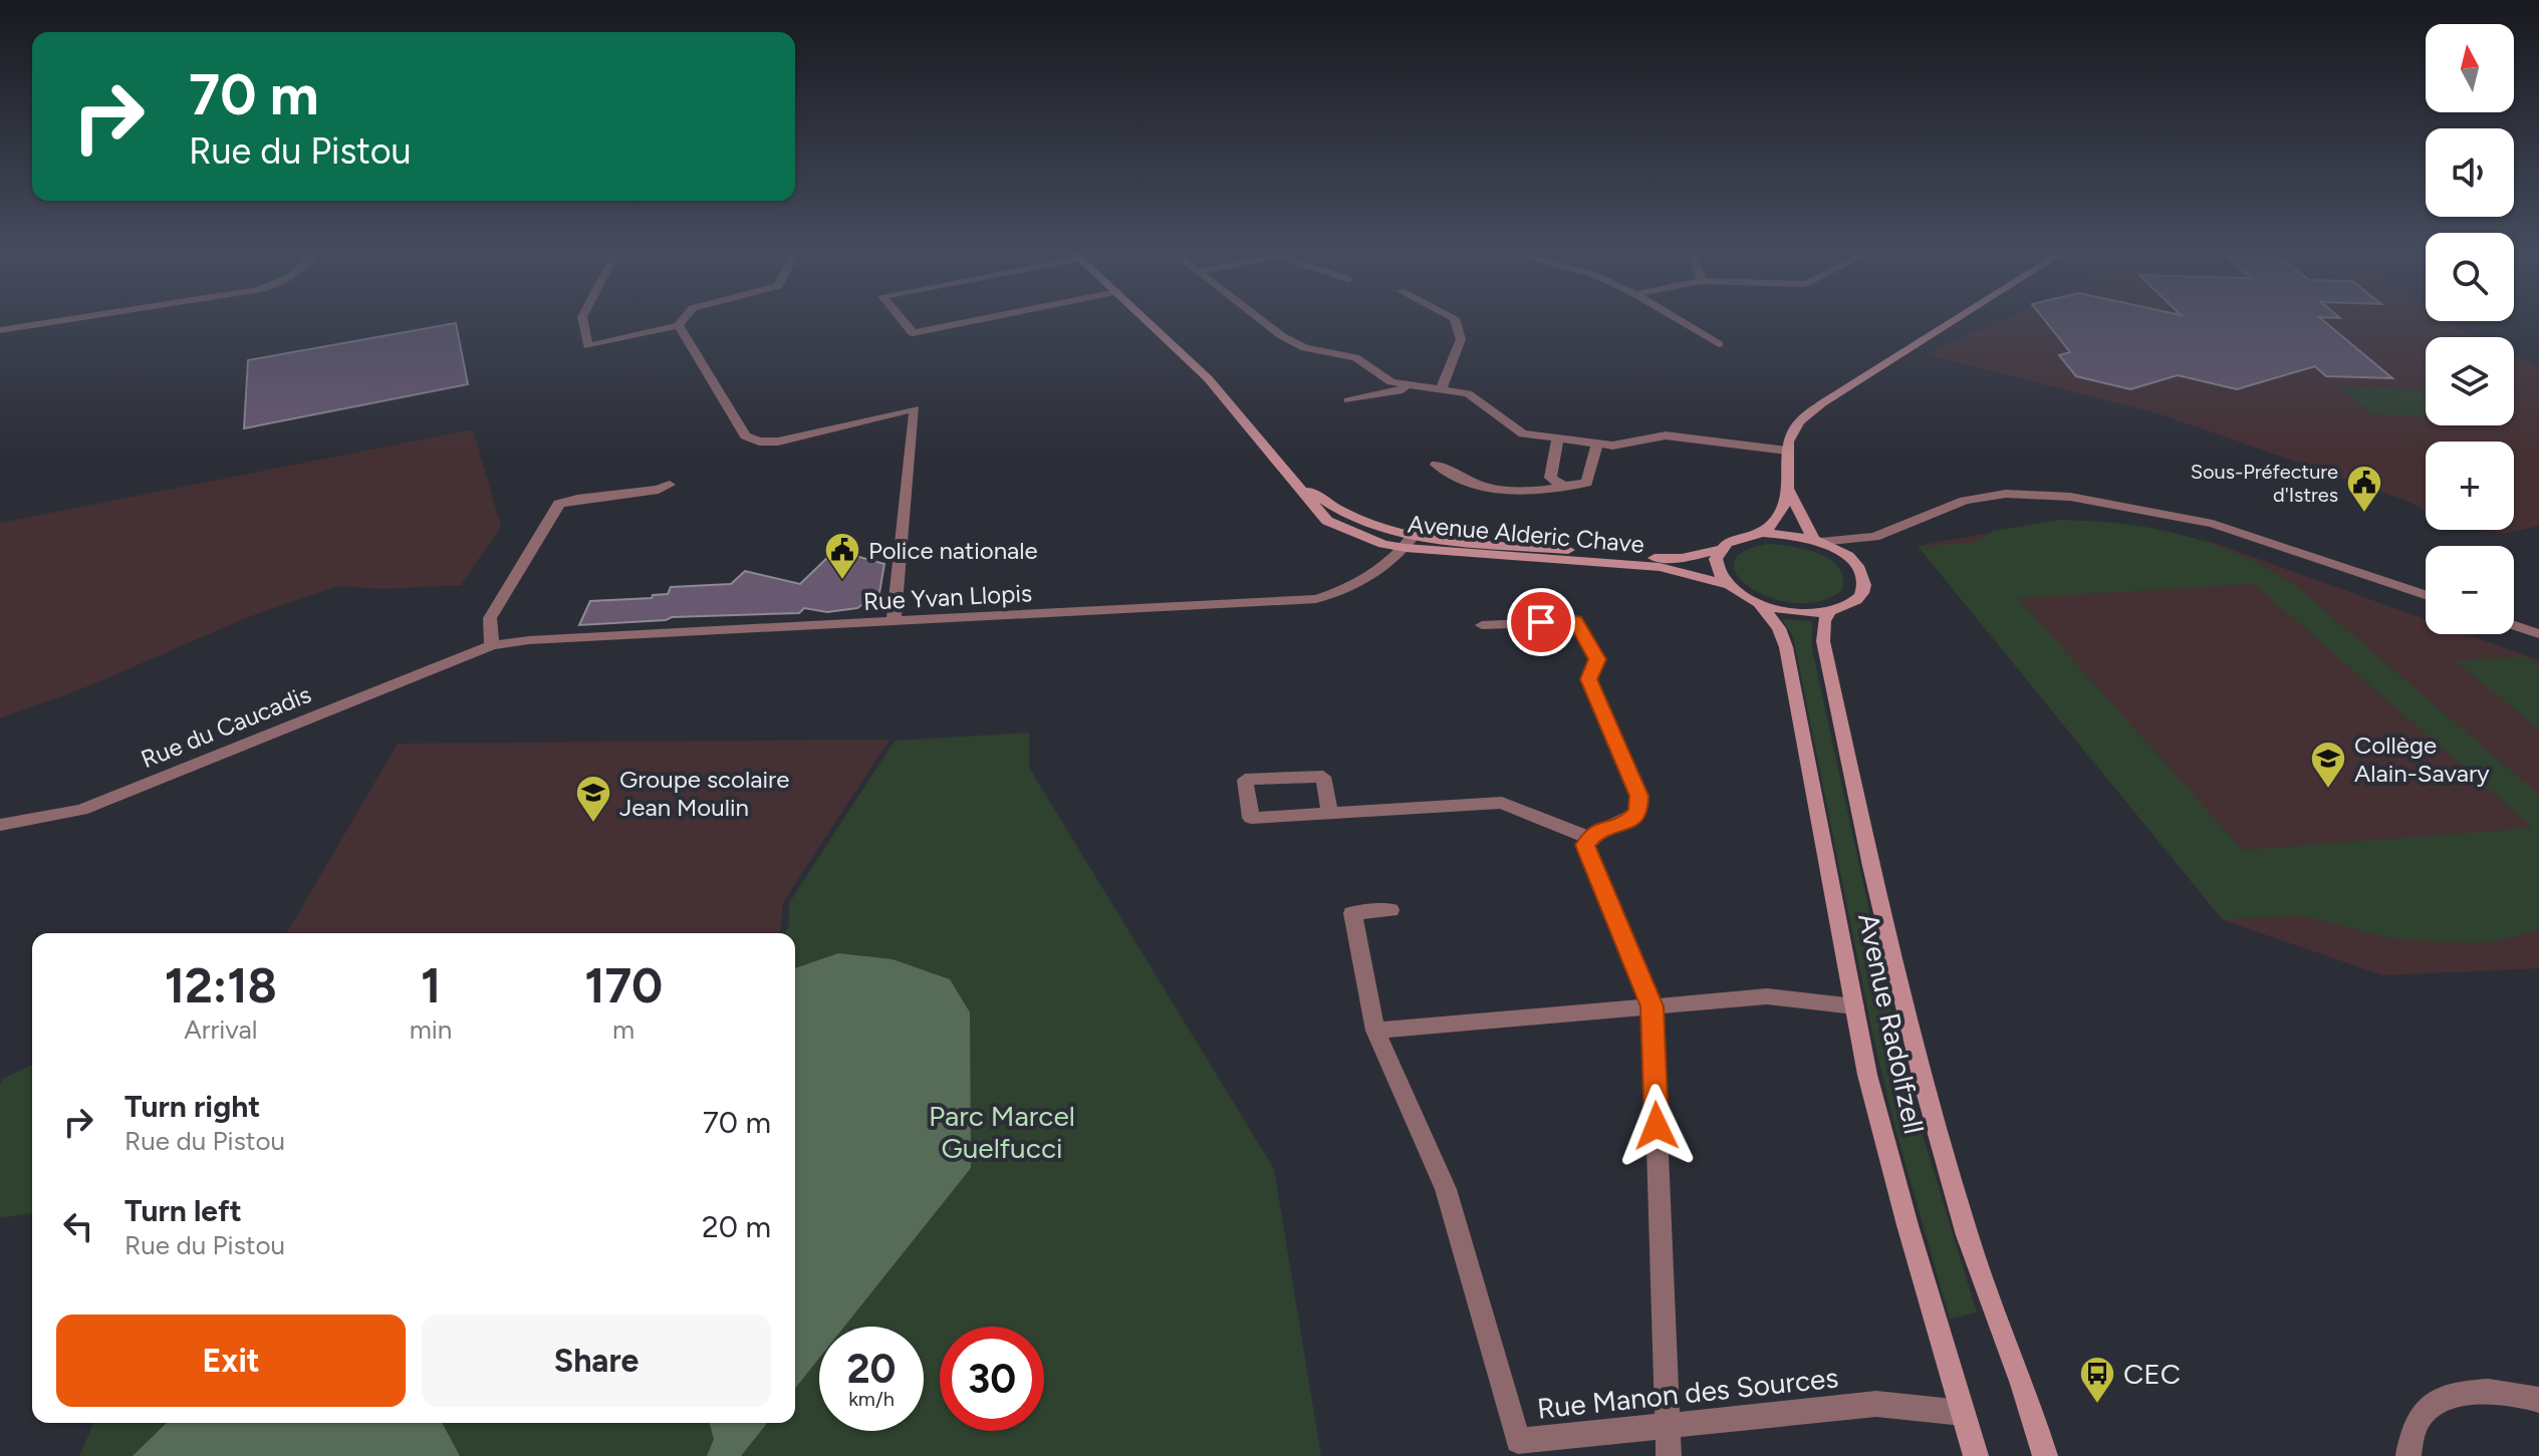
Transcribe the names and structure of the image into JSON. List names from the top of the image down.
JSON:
{
  "streets": {
    "main road": ["Avenue Alderic Chave", "Avenue Radolfzell"],
    "street": ["Rue Yvan Llopis", "Rue du Caucadis", "Rue Manon des Sources"]
  },
  "crossings": [
    ["Avenue Alderic Chave", "Rue Yvan Llopis"],
    ["Avenue Alderic Chave", "Avenue Radolfzell"],
    ["Rue Yvan Llopis", "Rue du Caucadis"],
    ["Avenue Radolfzell", "Rue Manon des Sources"]
  ],
  "parks": ["Parc Marcel Guelfucci"],
  "places": {
    "public building": ["Sous-Préfecture d'Istres", "Police nationale"],
    "school or university": ["Collège Alain-Savary", "Groupe scolaire Jean Moulin"],
    "bus stop": ["CEC"]
  },
  "north": "top",
  "page": {
    "map_buttons": ["+", "−"],
    "turn": ["70 m", "Rue du Pistou"],
    "eta": [
      "12:18",
      "Arrival",
      "1",
      "min",
      "170",
      "m"
    ],
    "list": [
      {
        "name": "Turn right",
        "note": "Rue du Pistou",
        "value": "70 m"
      },
      {
        "name": "Turn left",
        "note": "Rue du Pistou",
        "value": "20 m"
      }
    ],
    "buttons": ["Exit", "Share"],
    "speed": "20 km/h",
    "limit": "30"
  }
}
